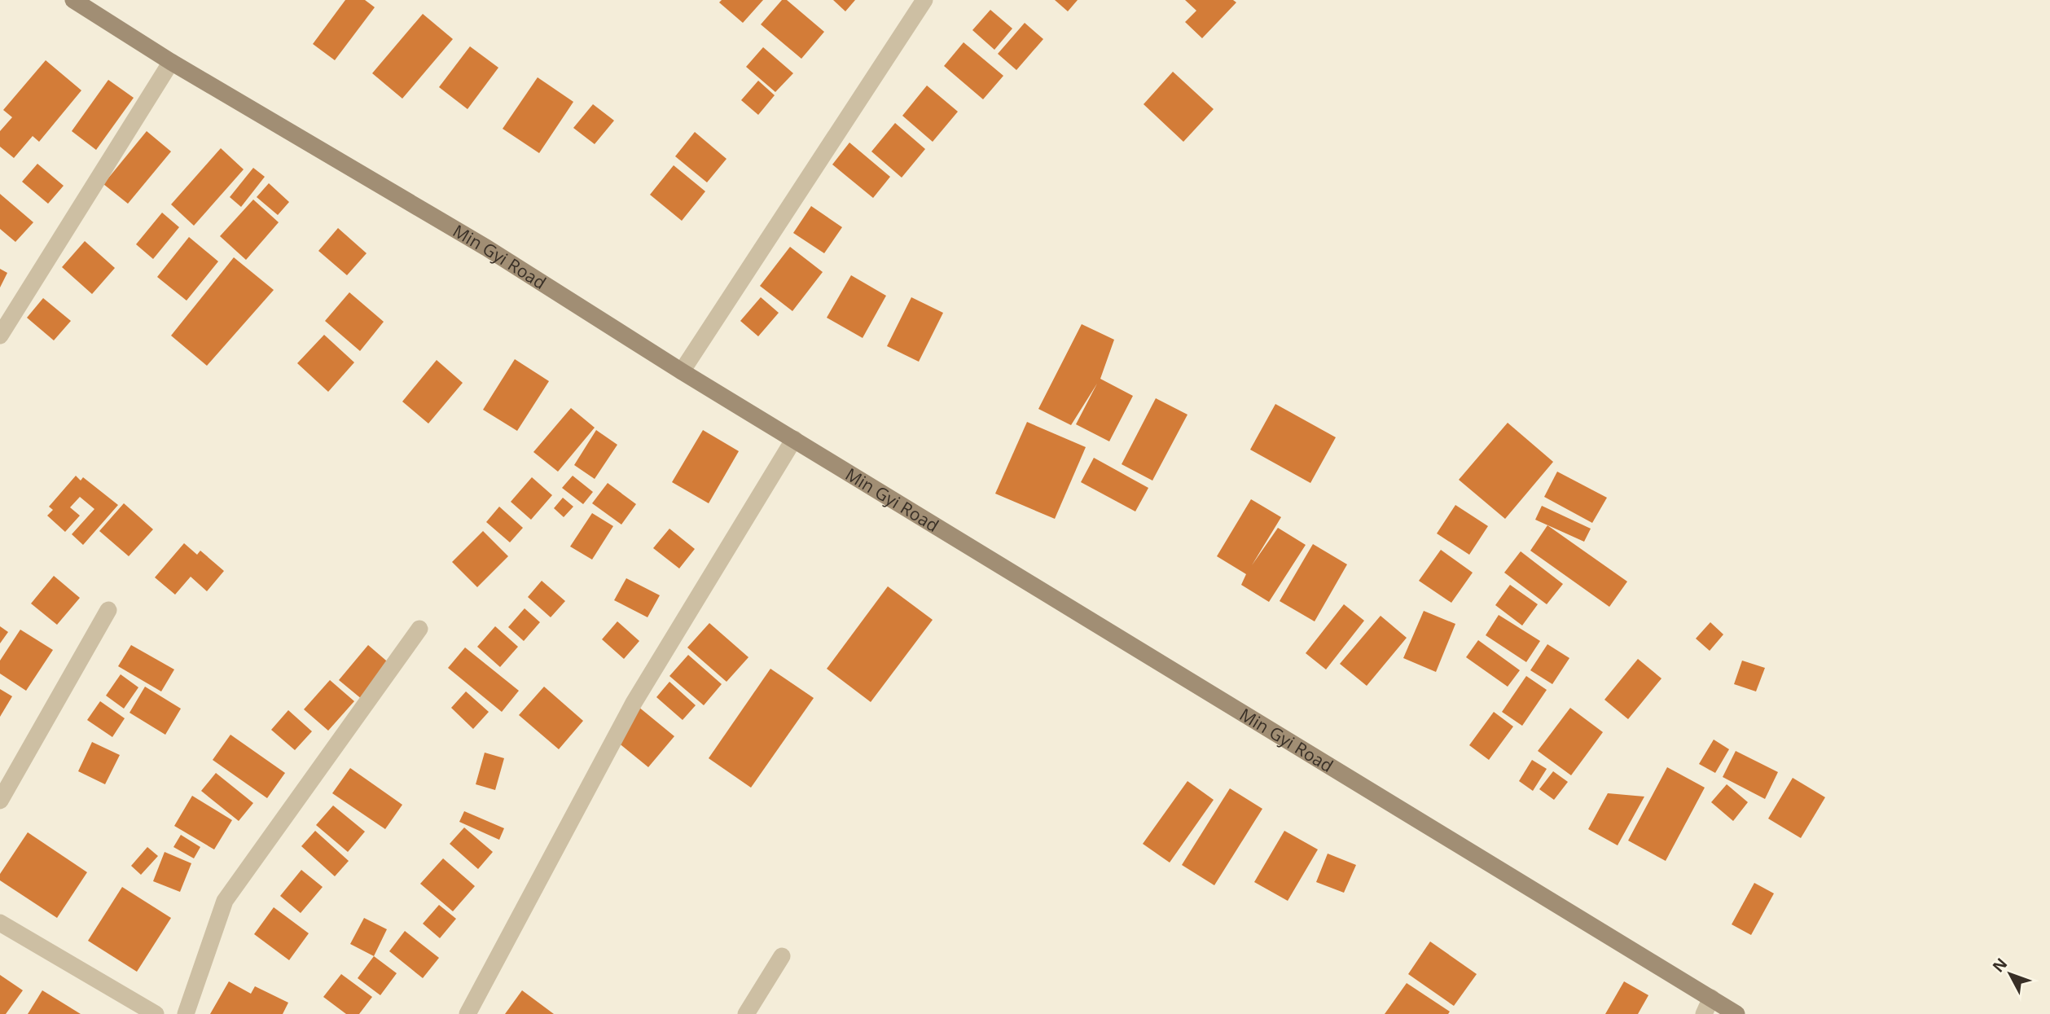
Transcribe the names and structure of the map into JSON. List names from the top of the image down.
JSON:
{
  "streets": {
    "main road": ["Min Gyi Road"]
  },
  "north": "top left"
}
